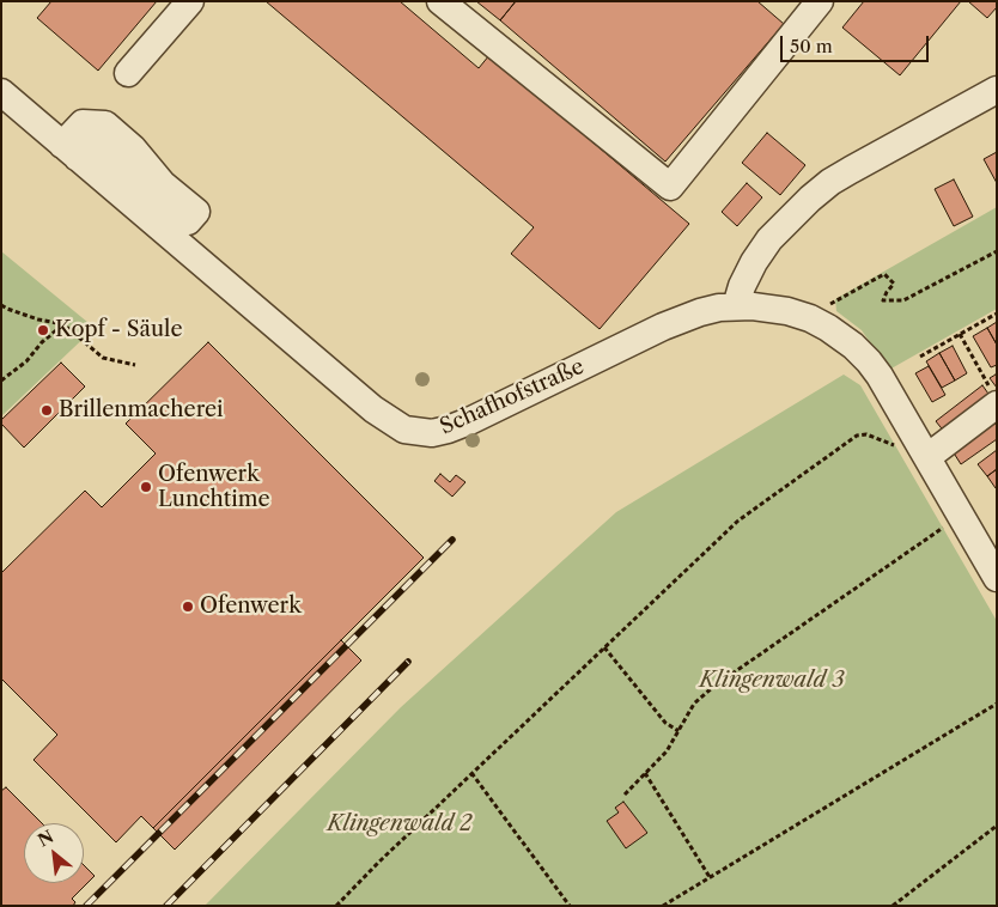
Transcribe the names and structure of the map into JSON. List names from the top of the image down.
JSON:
{
  "streets": {
    "street": ["Schafhofstraße"]
  },
  "parks": ["Klingenwald 3", "Klingenwald 2"],
  "places": [
    "Kopf - Säule",
    "Brillenmacherei",
    "Ofenwerk Lunchtime",
    "Ofenwerk"
  ],
  "scale_bar": "50 m",
  "north": "top left"
}
